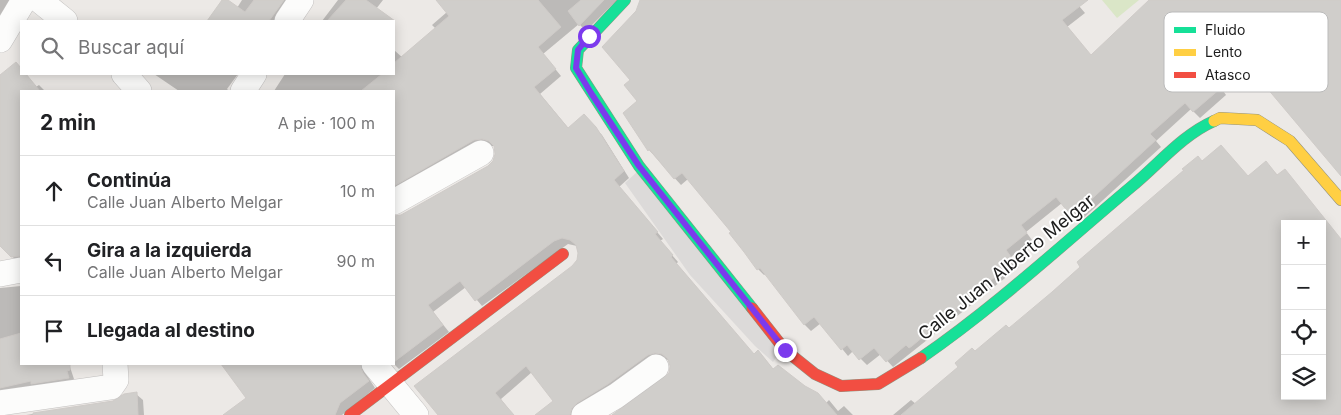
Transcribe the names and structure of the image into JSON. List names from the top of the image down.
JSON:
{
  "streets": {
    "street": ["Calle Juan Alberto Melgar"]
  },
  "legend": ["Fluido", "Lento", "Atasco"],
  "page": {
    "search": "Buscar aquí",
    "heading": ["2 min", "A pie · 100 m"],
    "list": [
      ["Continúa", "Calle Juan Alberto Melgar", "10 m"],
      ["Gira a la izquierda", "Calle Juan Alberto Melgar", "90 m"],
      "Llegada al destino"
    ],
    "map_buttons": ["+", "−"]
  }
}
